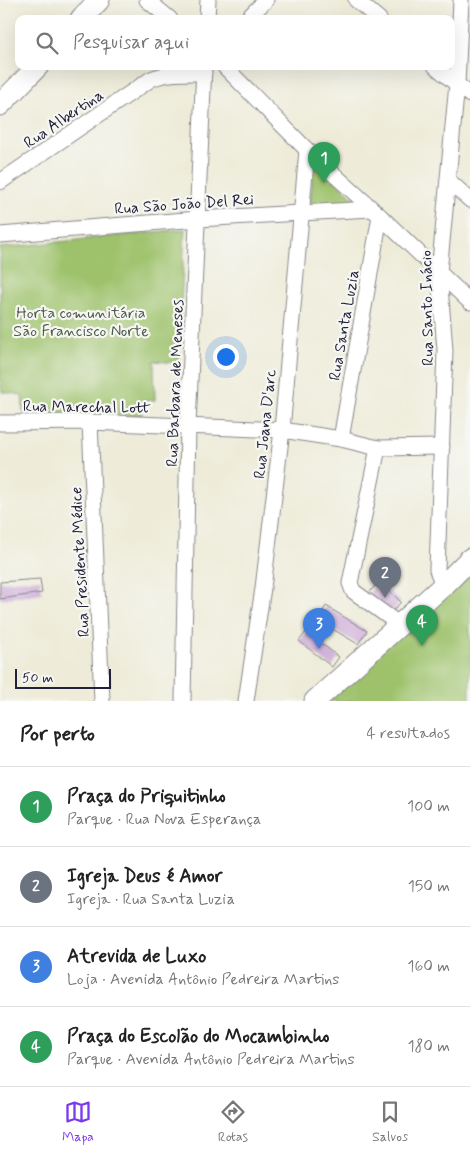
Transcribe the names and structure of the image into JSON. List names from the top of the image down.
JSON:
{
  "streets": {
    "street": [
      "Rua Albertina",
      "Rua São João Del Rei",
      "Rua Santo Inácio",
      "Rua Santa Luzia",
      "Rua Barbara de Meneses",
      "Rua Marechal Lott",
      "Rua Joana D'arc",
      "Rua Presidente Médice"
    ]
  },
  "crossings": [
    ["Rua Albertina", "Rua Barbara de Meneses"],
    ["Rua São João Del Rei", "Rua Santa Luzia"],
    ["Rua São João Del Rei", "Rua Barbara de Meneses"],
    ["Rua São João Del Rei", "Rua Joana D'arc"],
    ["Rua Santo Inácio", "Rua Marechal Lott"],
    ["Rua Santa Luzia", "Rua Marechal Lott"],
    ["Rua Barbara de Meneses", "Rua Marechal Lott"],
    ["Rua Marechal Lott", "Rua Joana D'arc"],
    ["Rua Marechal Lott", "Rua Presidente Médice"]
  ],
  "parks": ["Horta comunitária São Francisco Norte"],
  "scale_bar": "50 m",
  "page": {
    "search": "Pesquisar aqui",
    "pins": [
      "1",
      "2",
      "4",
      "3"
    ],
    "scale": "50 m",
    "heading": ["Por perto", "4 resultados"],
    "list": [
      {
        "mark": "1",
        "name": "Praça do Priquitinho",
        "note": "Parque · Rua Nova Esperança",
        "value": "100 m"
      },
      {
        "mark": "2",
        "name": "Igreja Deus é Amor",
        "note": "Igreja · Rua Santa Luzia",
        "value": "150 m"
      },
      {
        "mark": "3",
        "name": "Atrevida de Luxo",
        "note": "Loja · Avenida Antônio Pedreira Martins",
        "value": "160 m"
      },
      {
        "mark": "4",
        "name": "Praça do Escolão do Mocambinho",
        "note": "Parque · Avenida Antônio Pedreira Martins",
        "value": "180 m"
      }
    ],
    "nav": ["Mapa", "Rotas", "Salvos"]
  }
}
